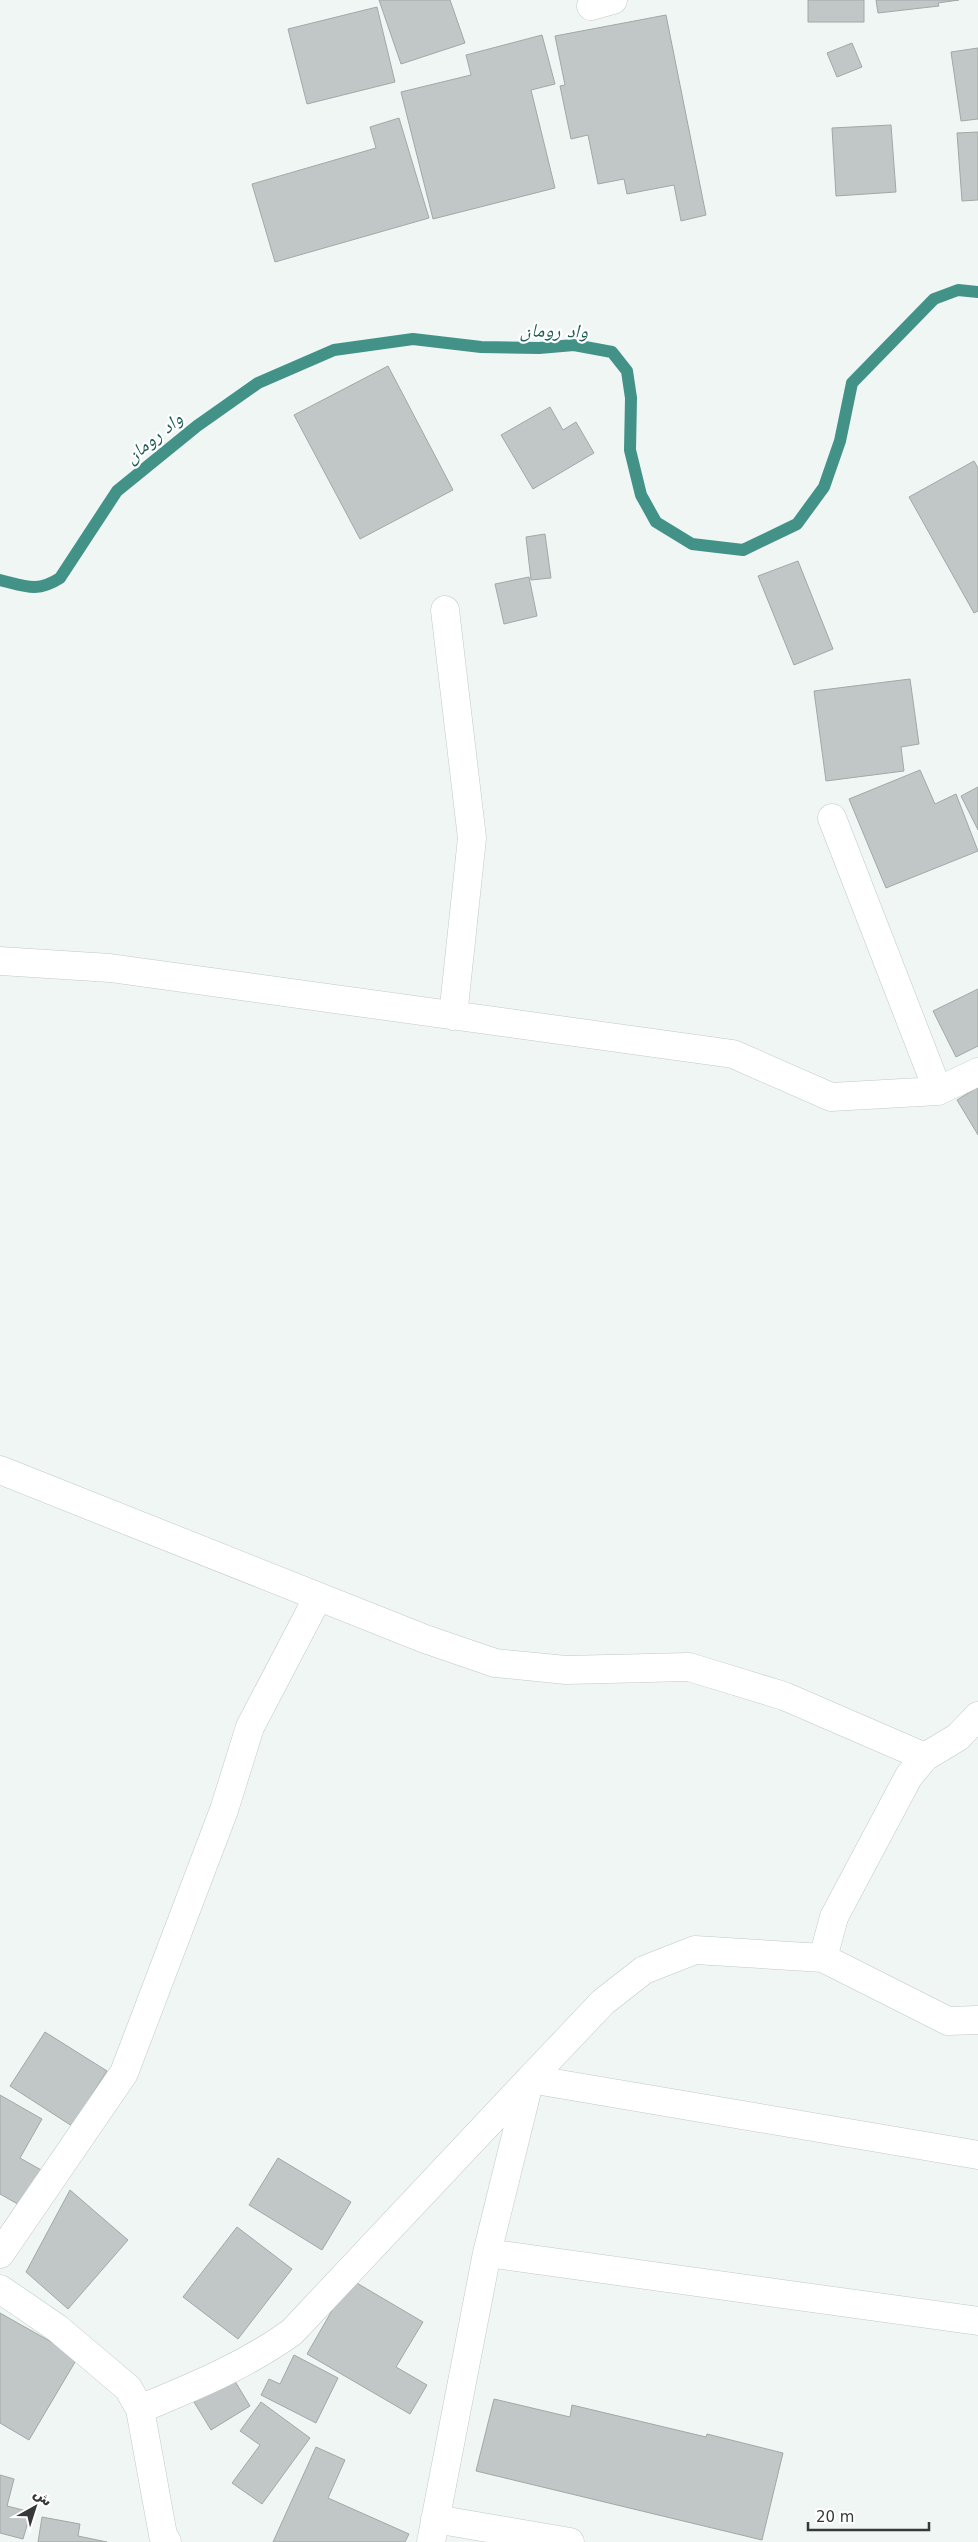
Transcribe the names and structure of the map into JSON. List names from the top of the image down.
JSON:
{
  "water": ["واد رومان"],
  "scale_bar": "20 m",
  "north": "top right"
}
